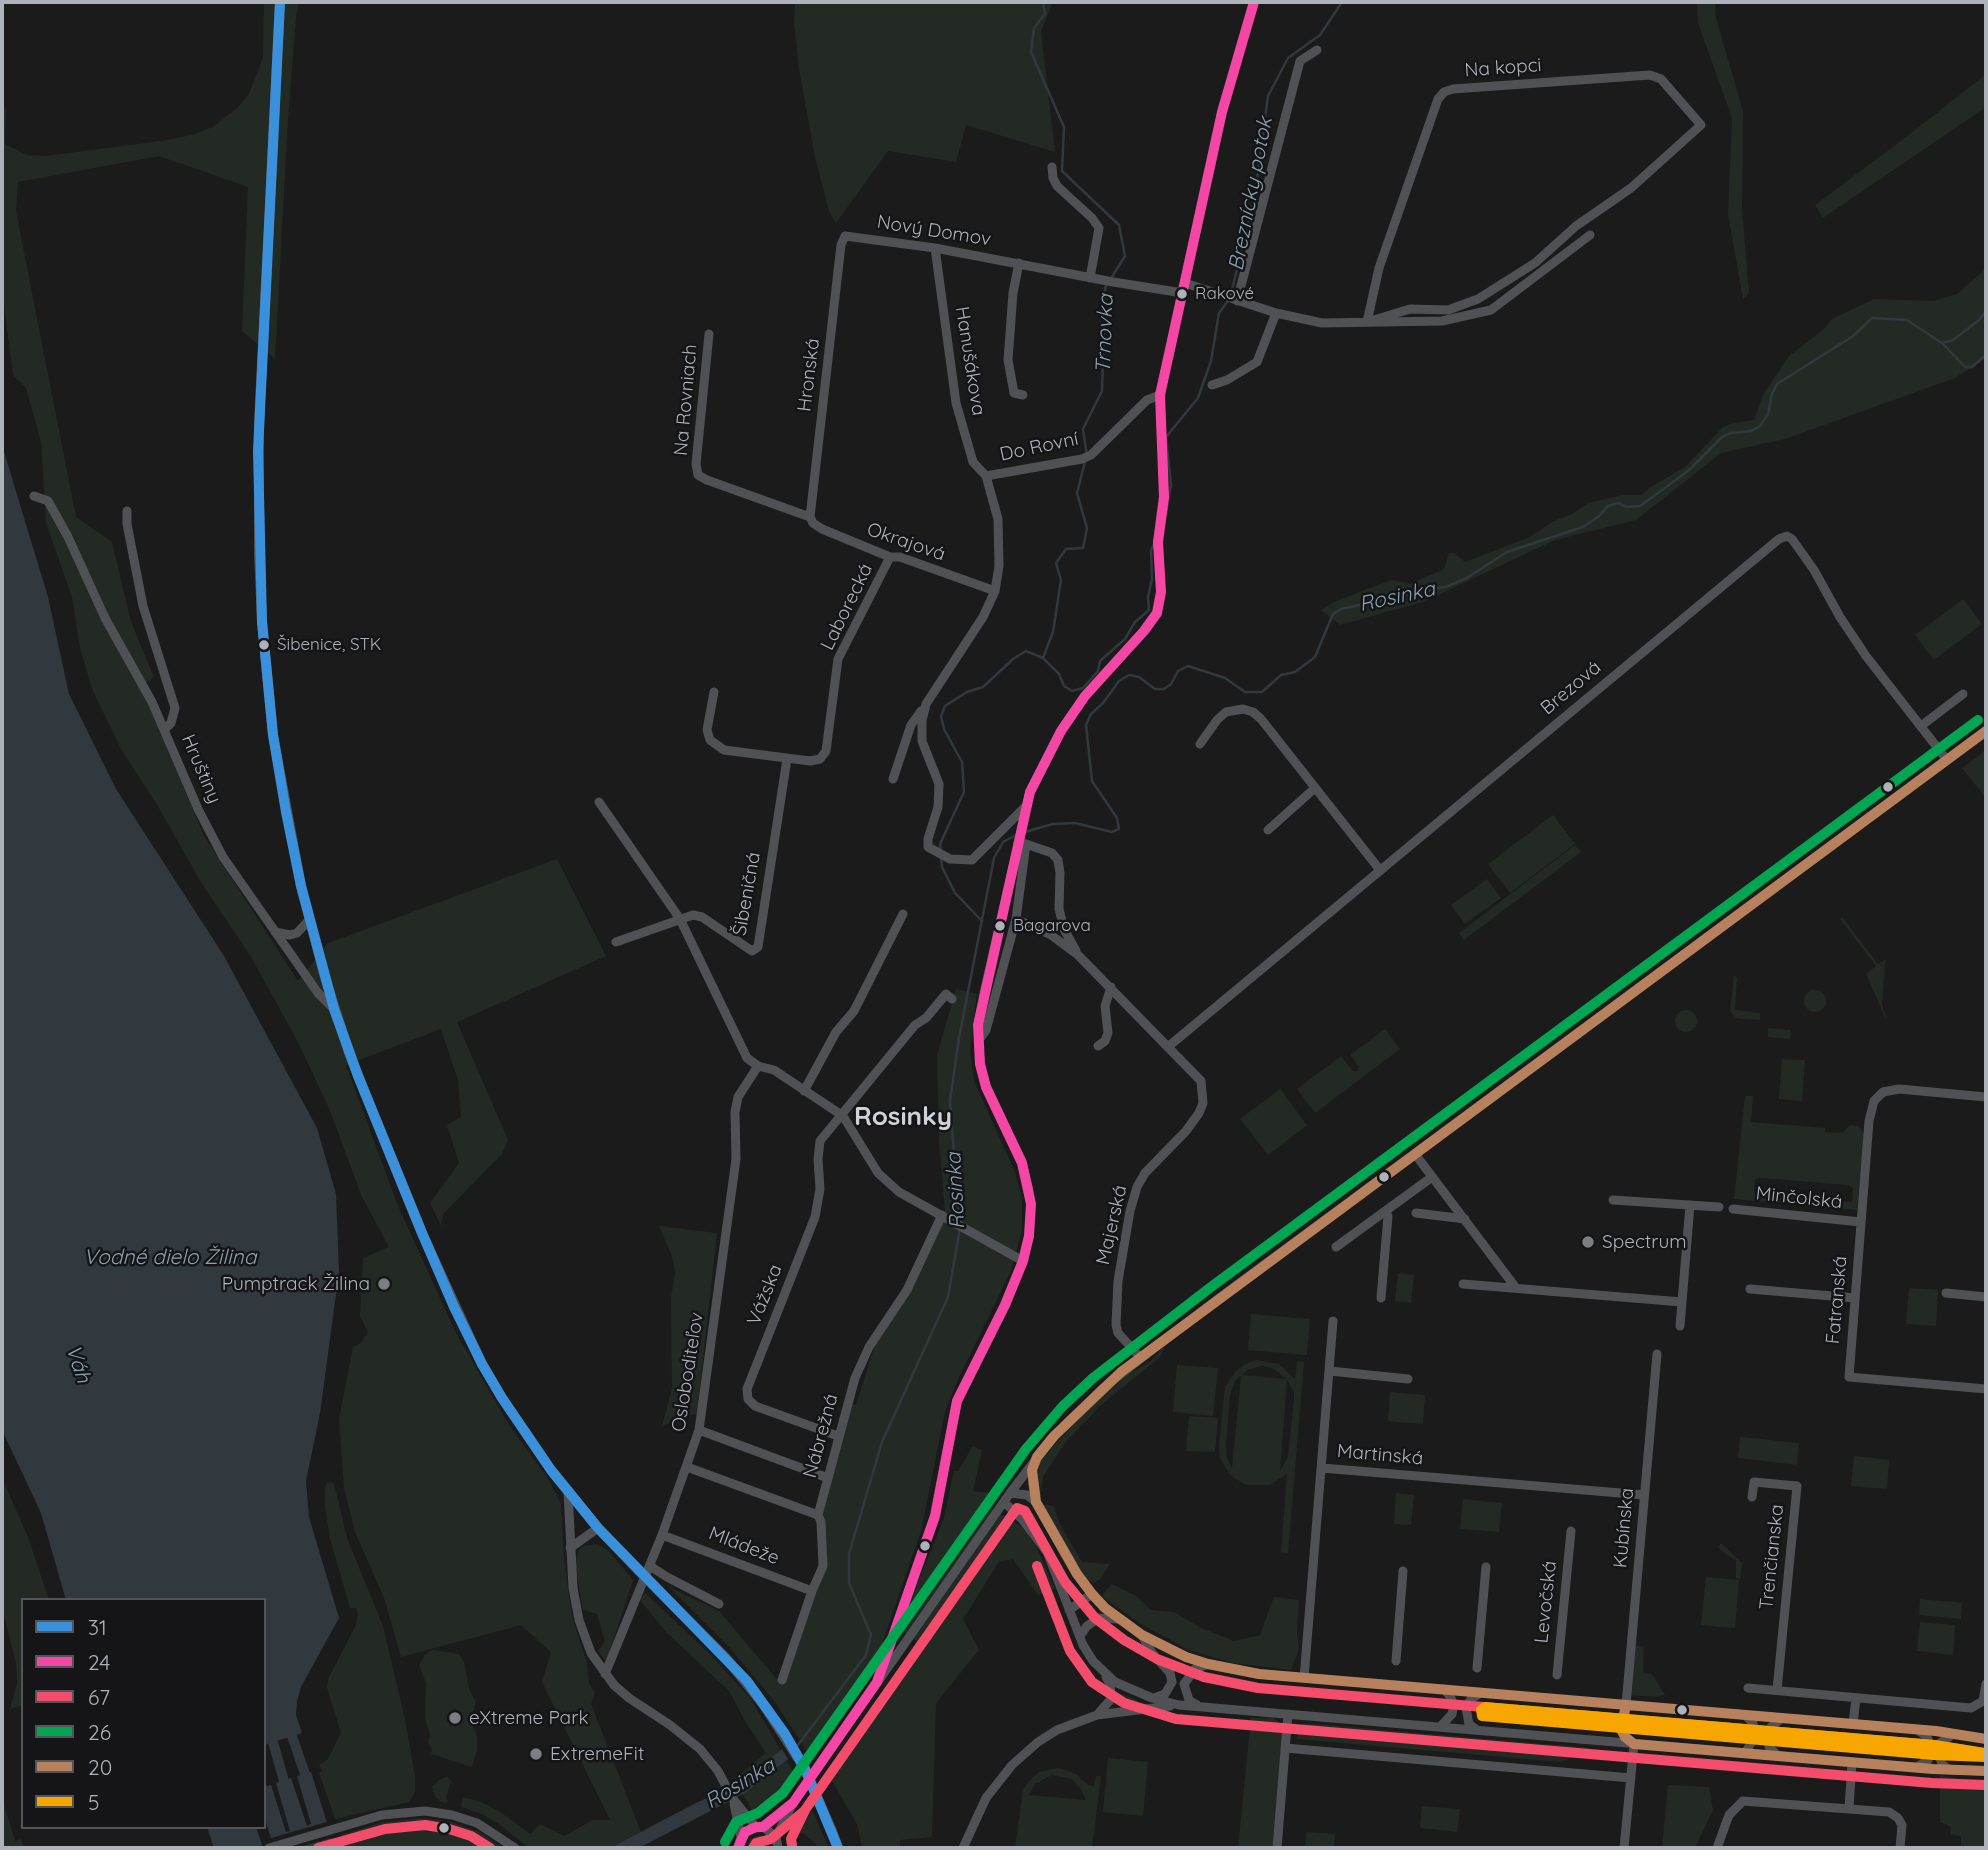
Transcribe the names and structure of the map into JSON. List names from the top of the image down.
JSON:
{
  "streets": {
    "street": [
      "Na kopci",
      "Nový Domov",
      "Hanušákova",
      "Hronská",
      "Na Rovniach",
      "Do Rovní",
      "Okrajová",
      "Laborecká",
      "Brezová",
      "Hruštiny",
      "Šibeničná",
      "Minčolská",
      "Majerská",
      "Vážska",
      "Fatranská",
      "Osloboditeľov",
      "Nábrežná",
      "Martinská",
      "Kubínska",
      "Mládeže",
      "Trenčianska",
      "Levočská"
    ]
  },
  "crossings": [
    ["Nový Domov", "Hanušákova"],
    ["Nový Domov", "Hronská"],
    ["Hanušákova", "Do Rovní"],
    ["Hanušákova", "Okrajová"],
    ["Hronská", "Na Rovniach"],
    ["Hronská", "Okrajová"],
    ["Na Rovniach", "Okrajová"],
    ["Okrajová", "Laborecká"],
    ["Laborecká", "Šibeničná"],
    ["Brezová", "Majerská"],
    ["Minčolská", "Fatranská"],
    ["Vážska", "Nábrežná"],
    ["Osloboditeľov", "Mládeže"],
    ["Nábrežná", "Mládeže"],
    ["Martinská", "Kubínska"]
  ],
  "districts": ["Rosinky"],
  "water": [
    "Breznícky potok",
    "Trnovka",
    "Rosinka",
    "Vodné dielo Žilina",
    "Váh"
  ],
  "places": [
    "Rakové",
    "Šibenice, STK",
    "Bagarova",
    "Spectrum",
    "Pumptrack Žilina",
    "eXtreme Park",
    "ExtremeFit"
  ],
  "lines": [
    "transit line 31",
    "transit line 24",
    "transit line 26",
    "transit line 20",
    "transit line 67",
    "transit line 5"
  ],
  "legend": [
    "31",
    "24",
    "67",
    "26",
    "20",
    "5"
  ]
}
